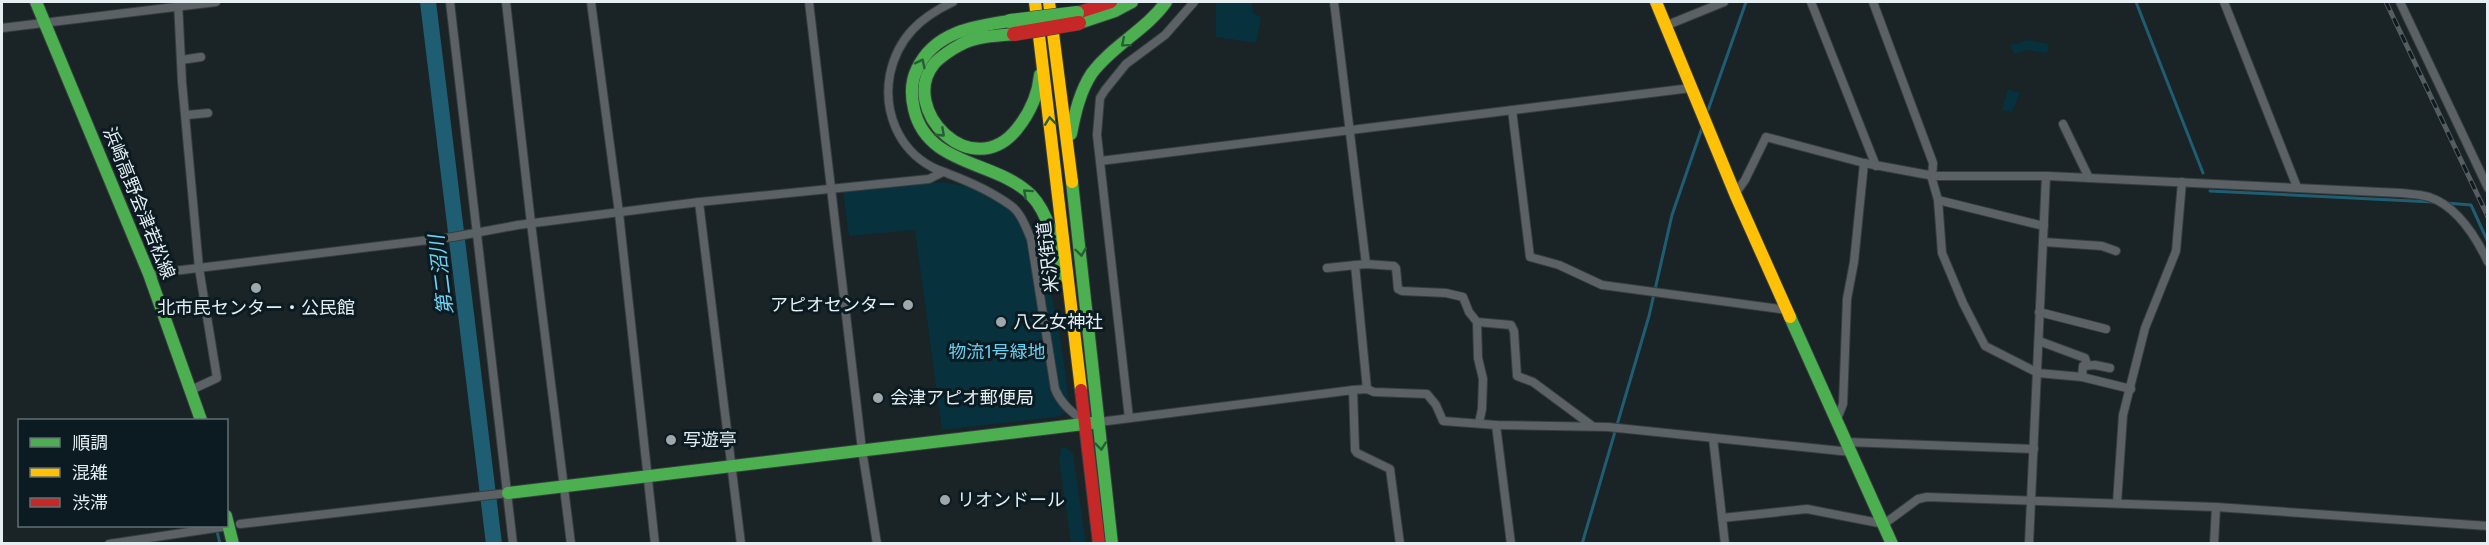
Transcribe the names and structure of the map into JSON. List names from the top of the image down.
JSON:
{
  "streets": {
    "main road": ["浜崎高野会津若松線", "米沢街道"]
  },
  "water": ["第二沼川"],
  "parks": ["物流1号緑地"],
  "places": [
    "北市民センター・公民館",
    "アピオセンター",
    "八乙女神社",
    "会津アピオ郵便局",
    "写遊亭",
    "リオンドール"
  ],
  "legend": ["順調", "混雑", "渋滞"]
}
